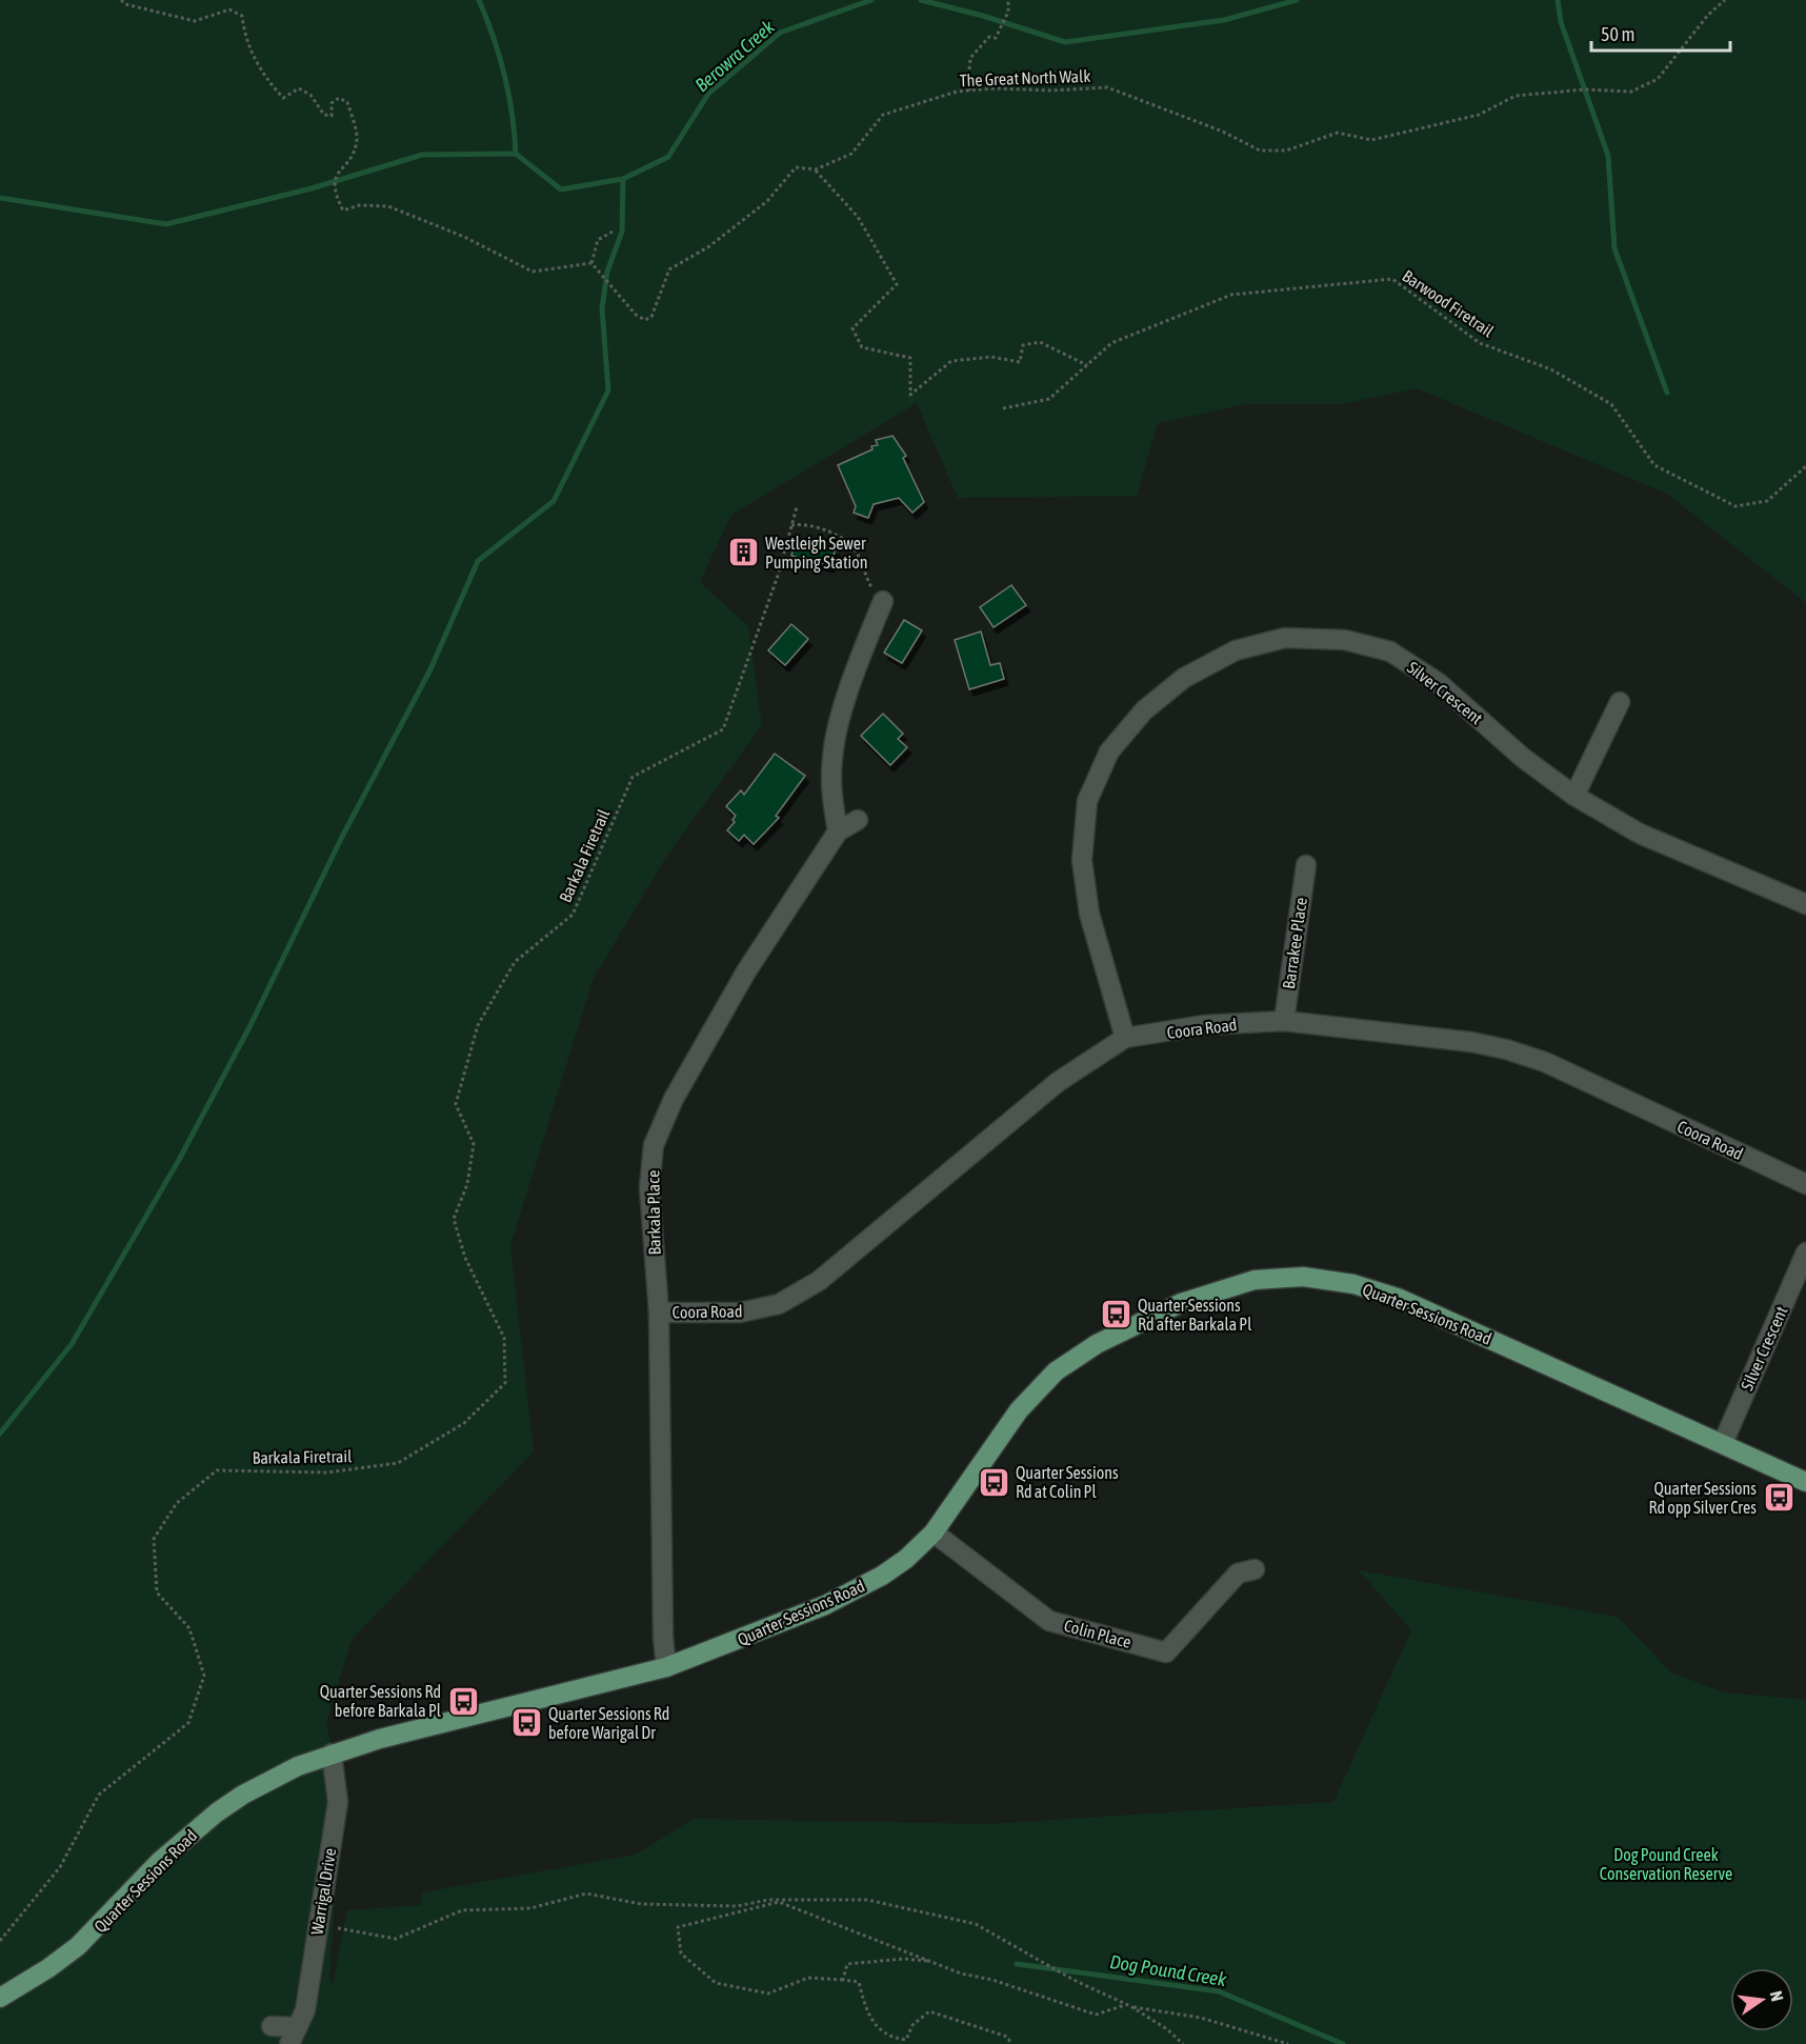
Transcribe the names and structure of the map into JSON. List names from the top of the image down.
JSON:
{
  "streets": {
    "main road": ["Quarter Sessions Road"],
    "street": [
      "Silver Crescent",
      "Barrakee Place",
      "Coora Road",
      "Barkala Place",
      "Colin Place",
      "Warrigal Drive"
    ],
    "path": ["The Great North Walk", "Barwood Firetrail", "Barkala Firetrail"]
  },
  "crossings": [
    ["Silver Crescent", "Coora Road"],
    ["Silver Crescent", "Quarter Sessions Road"],
    ["Barrakee Place", "Coora Road"],
    ["Coora Road", "Barkala Place"],
    ["Barkala Place", "Quarter Sessions Road"],
    ["Quarter Sessions Road", "Colin Place"],
    ["Quarter Sessions Road", "Warrigal Drive"]
  ],
  "water": ["Berowra Creek", "Dog Pound Creek"],
  "parks": ["Dog Pound Creek Conservation Reserve"],
  "places": {
    "building": ["Westleigh Sewer Pumping Station"],
    "bus stop": [
      "Quarter Sessions Rd after Barkala Pl",
      "Quarter Sessions Rd at Colin Pl",
      "Quarter Sessions Rd opp Silver Cres",
      "Quarter Sessions Rd before Barkala Pl",
      "Quarter Sessions Rd before Warigal Dr"
    ]
  },
  "scale_bar": "50 m",
  "north": "right"
}
